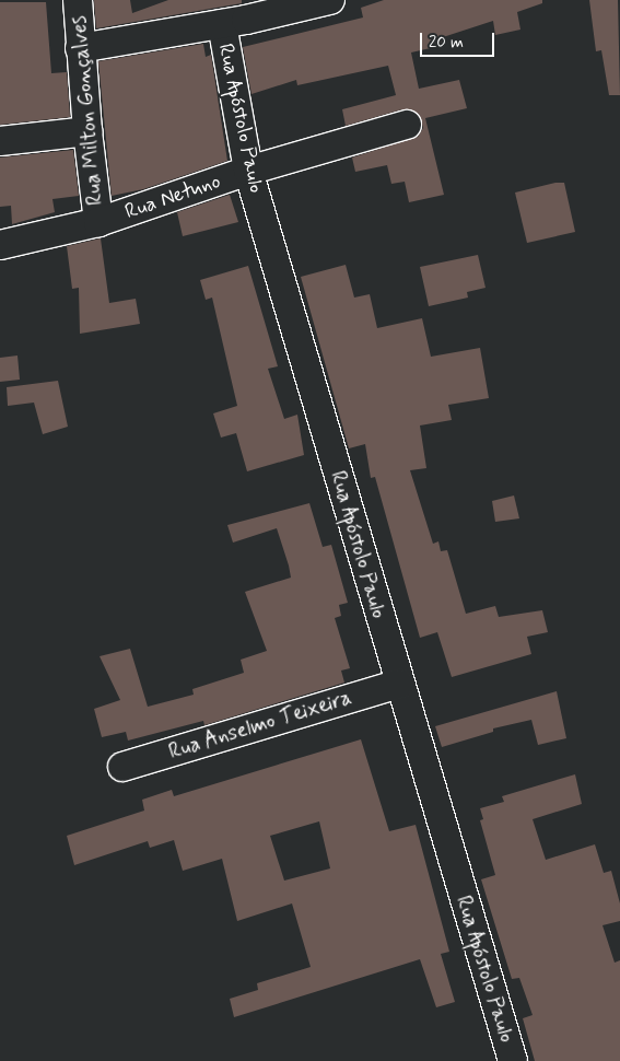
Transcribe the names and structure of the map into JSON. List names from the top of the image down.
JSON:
{
  "streets": {
    "street": [
      "Rua Milton Gonçalves",
      "Rua Apóstolo Paulo",
      "Rua Netuno",
      "Rua Anselmo Teixeira"
    ]
  },
  "crossings": [
    ["Rua Milton Gonçalves", "Rua Netuno"],
    ["Rua Apóstolo Paulo", "Rua Netuno"],
    ["Rua Apóstolo Paulo", "Rua Anselmo Teixeira"]
  ],
  "scale_bar": "20 m"
}
